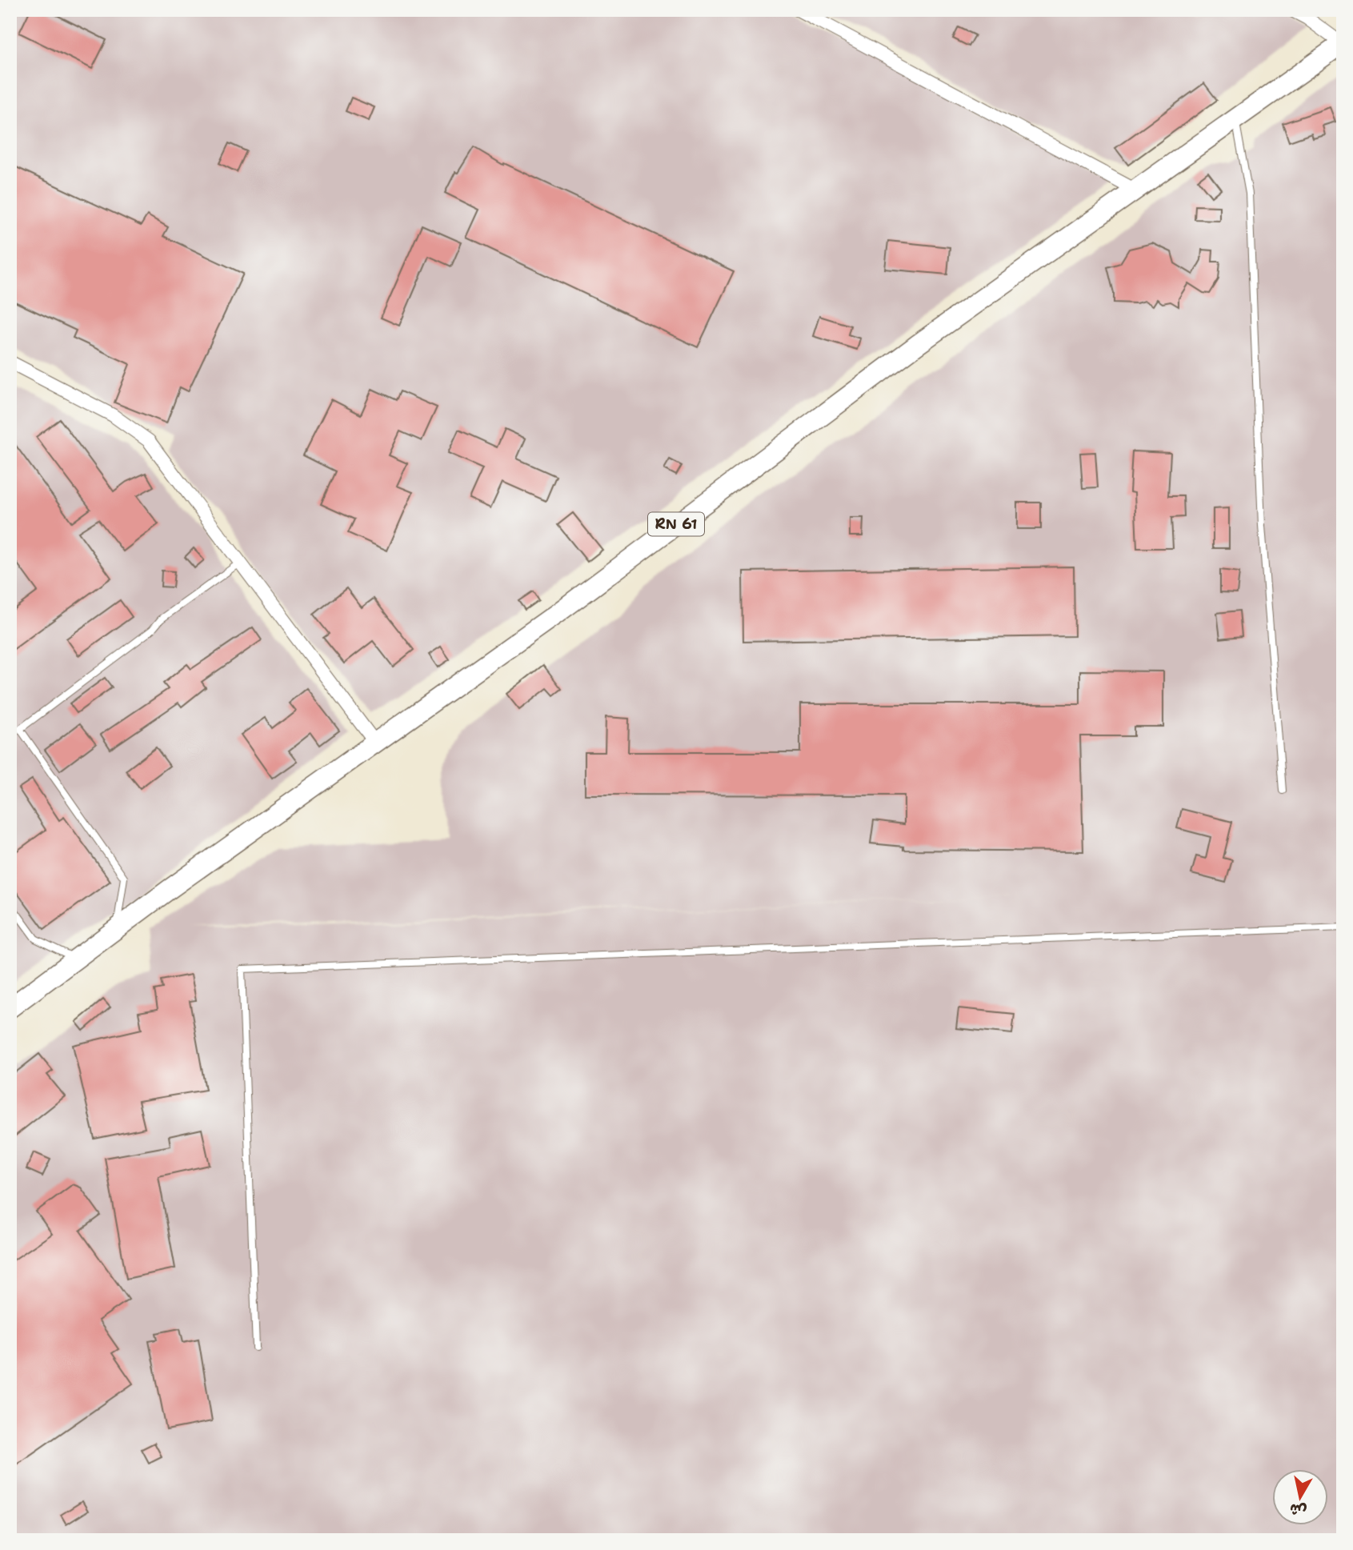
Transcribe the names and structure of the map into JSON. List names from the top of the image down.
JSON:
{
  "streets": {
    "main road": ["RN 61"]
  },
  "north": "bottom"
}
